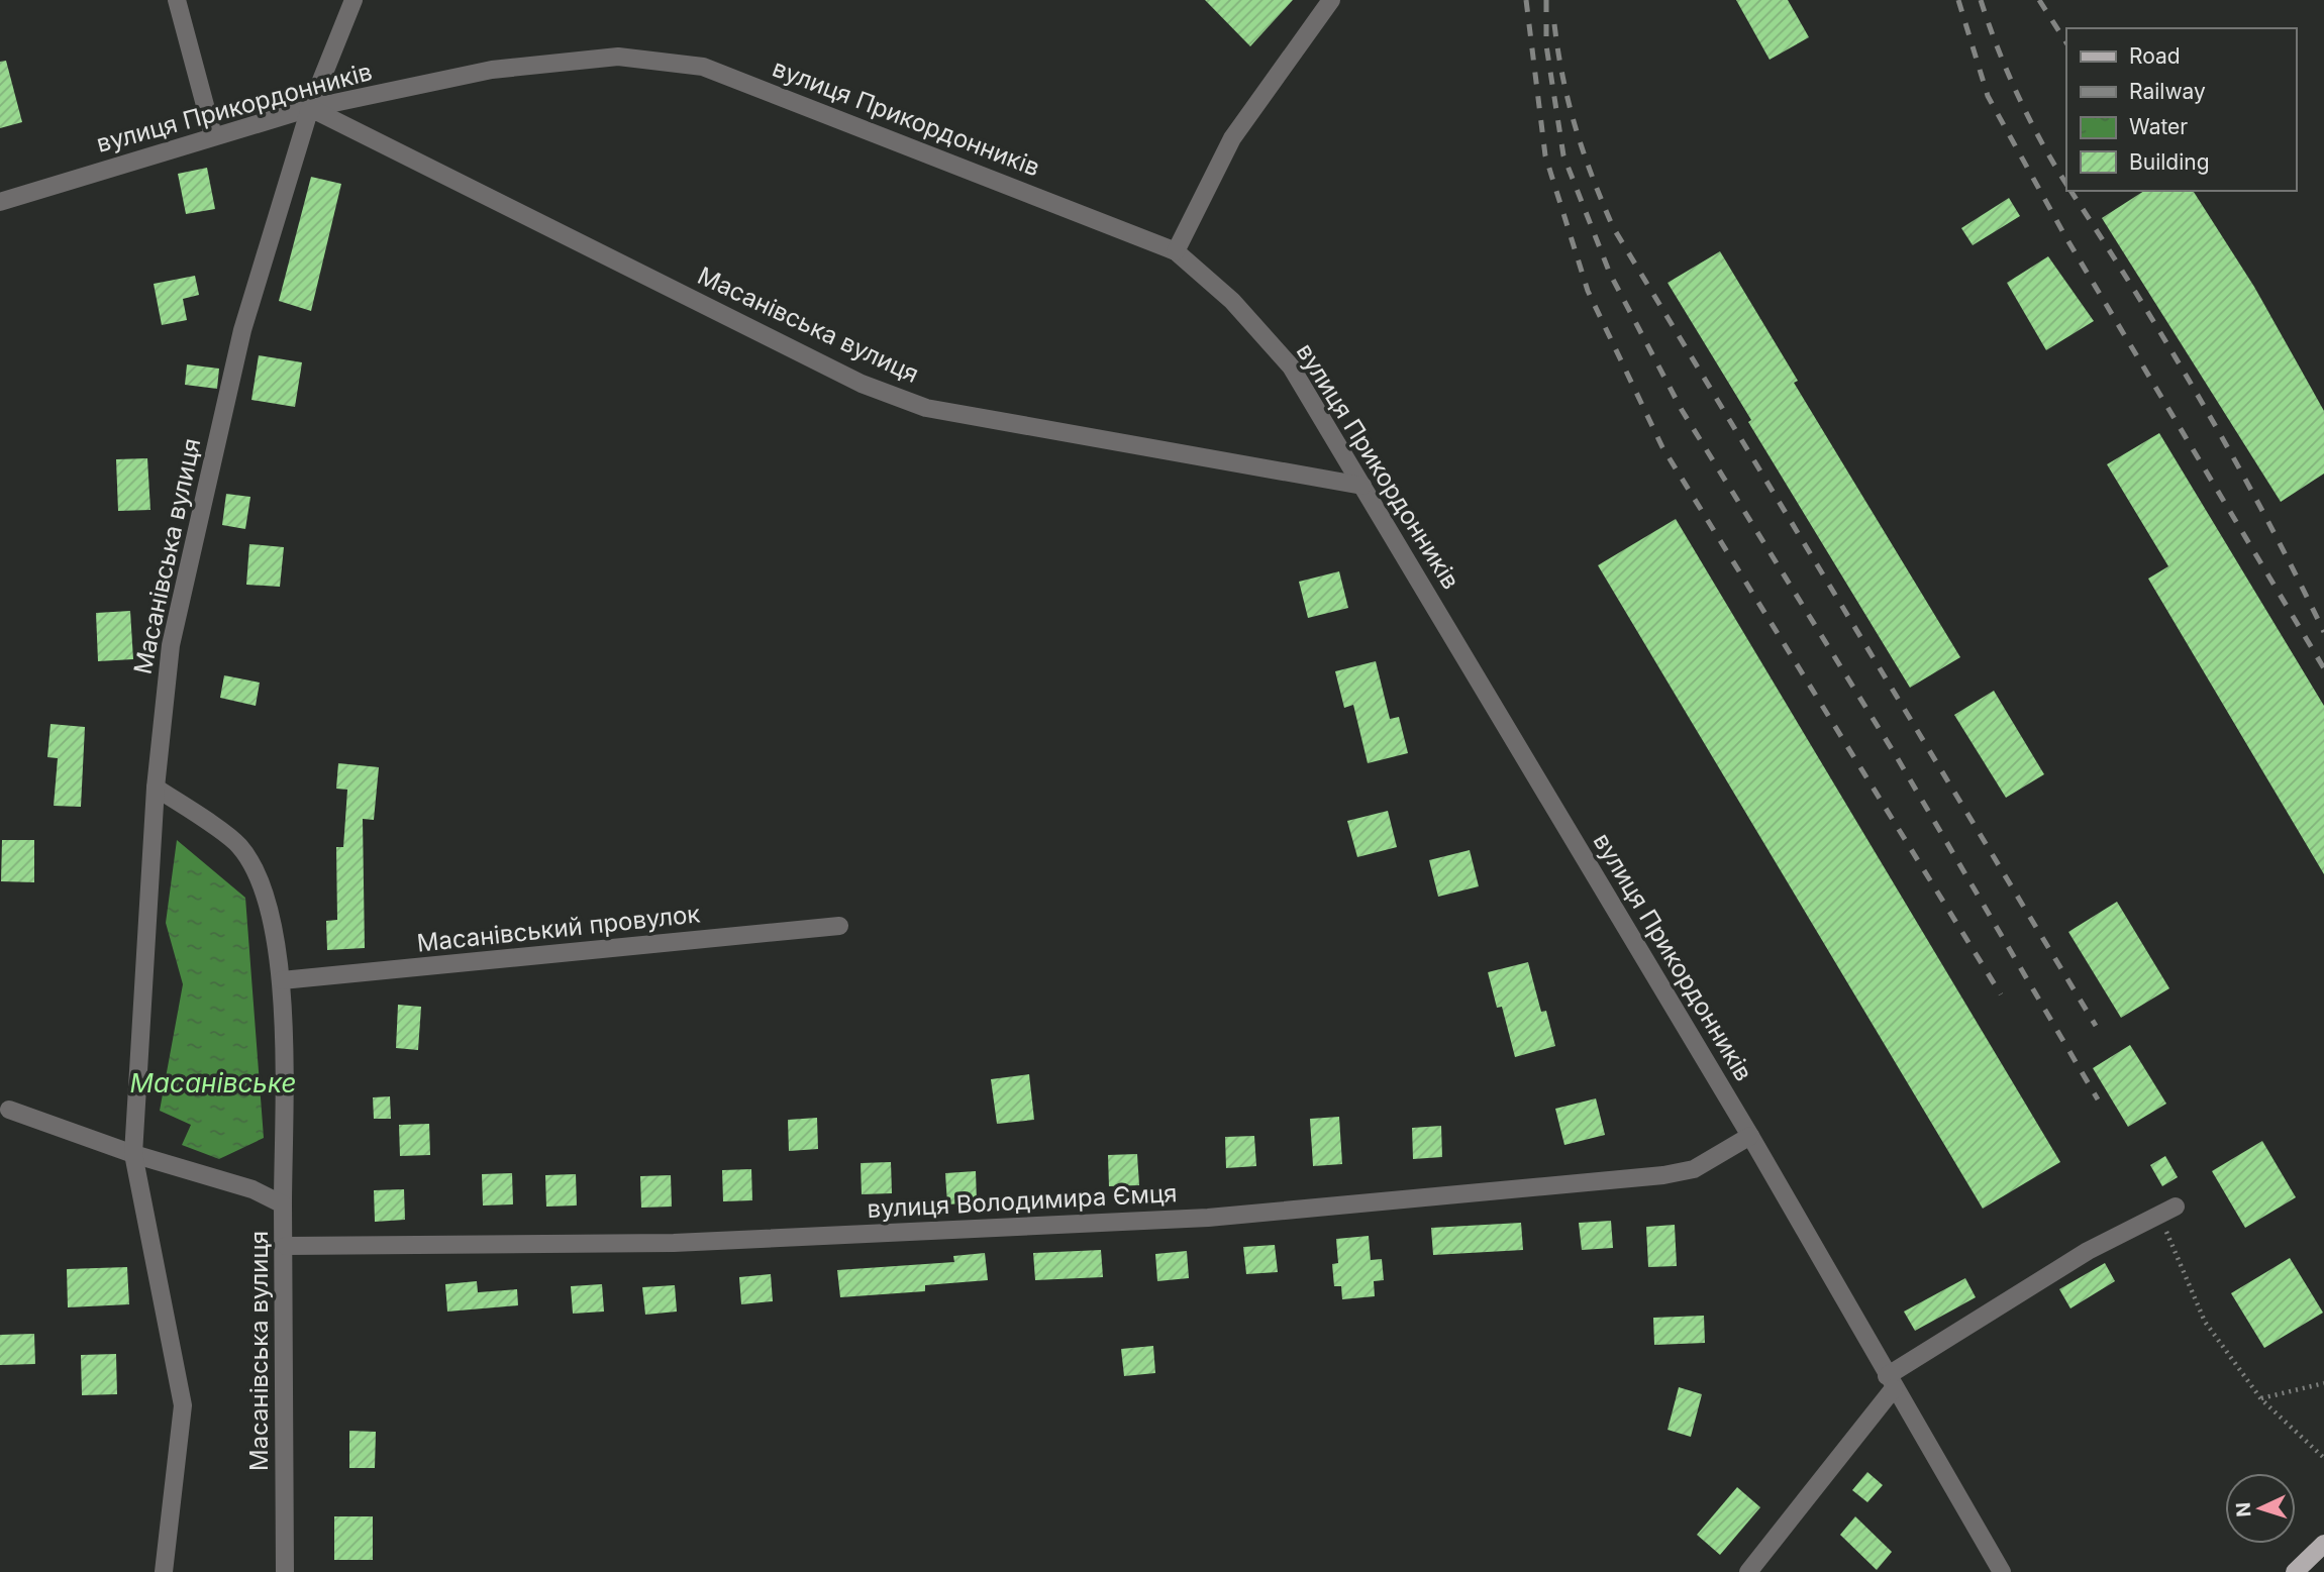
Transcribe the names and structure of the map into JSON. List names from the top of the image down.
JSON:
{
  "streets": {
    "street": [
      "вулиця Прикордонників",
      "Масанівська вулиця",
      "Масанівський провулок",
      "вулиця Володимира Ємця"
    ]
  },
  "crossings": [
    ["вулиця Прикордонників", "Масанівська вулиця"],
    ["вулиця Прикордонників", "вулиця Володимира Ємця"],
    ["Масанівська вулиця", "вулиця Володимира Ємця"]
  ],
  "water": ["Масанівське"],
  "legend": [
    "Road",
    "Railway",
    "Water",
    "Building"
  ],
  "north": "left"
}
